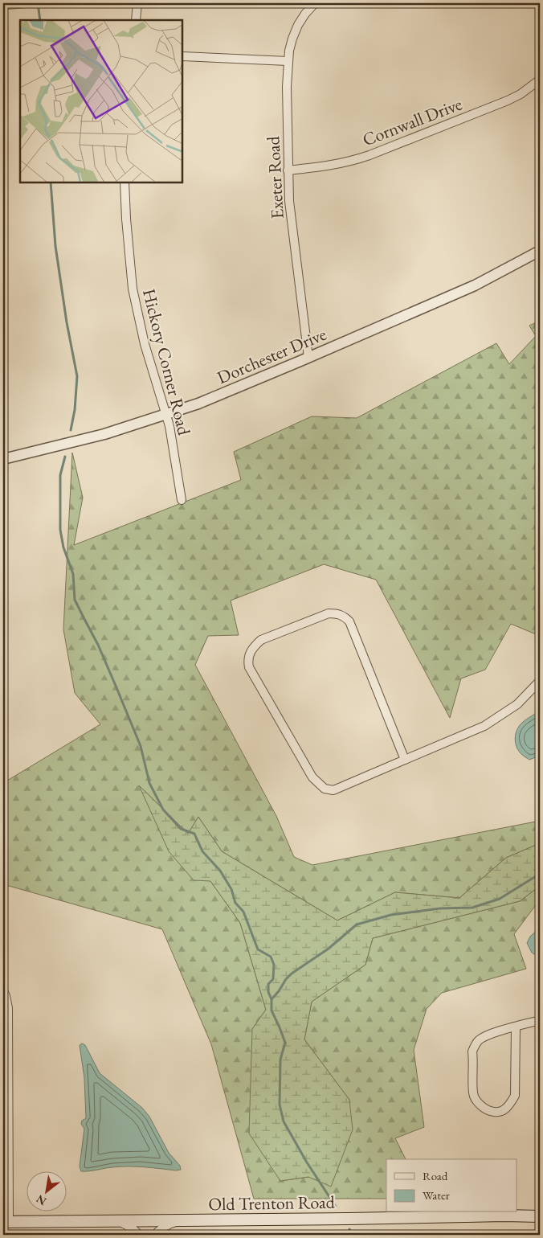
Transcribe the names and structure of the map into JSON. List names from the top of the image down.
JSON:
{
  "streets": {
    "main road": ["Old Trenton Road"],
    "street": [
      "Cornwall Drive",
      "Exeter Road",
      "Dorchester Drive",
      "Hickory Corner Road"
    ]
  },
  "crossings": [
    ["Cornwall Drive", "Exeter Road"],
    ["Exeter Road", "Dorchester Drive"],
    ["Dorchester Drive", "Hickory Corner Road"]
  ],
  "legend": ["Road", "Water"],
  "north": "bottom left"
}
